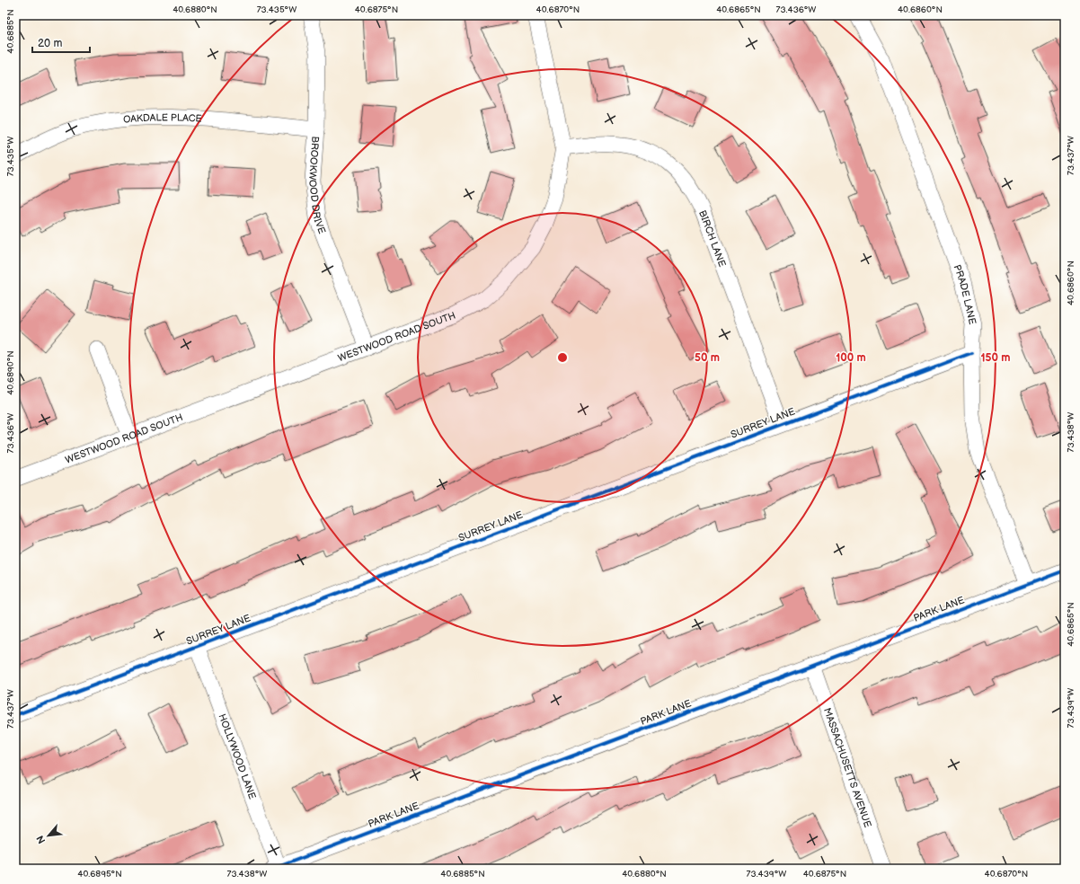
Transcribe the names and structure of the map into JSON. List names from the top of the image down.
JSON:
{
  "streets": {
    "street": [
      "OAKDALE PLACE",
      "BROOKWOOD DRIVE",
      "BIRCH LANE",
      "PRADE LANE",
      "WESTWOOD ROAD SOUTH",
      "SURREY LANE",
      "PARK LANE",
      "HOLLYWOOD LANE",
      "MASSACHUSETTS AVENUE"
    ]
  },
  "crossings": [
    ["OAKDALE PLACE", "BROOKWOOD DRIVE"],
    ["BROOKWOOD DRIVE", "WESTWOOD ROAD SOUTH"],
    ["BIRCH LANE", "WESTWOOD ROAD SOUTH"],
    ["BIRCH LANE", "SURREY LANE"],
    ["PRADE LANE", "SURREY LANE"],
    ["PRADE LANE", "PARK LANE"],
    ["SURREY LANE", "HOLLYWOOD LANE"],
    ["PARK LANE", "HOLLYWOOD LANE"],
    ["PARK LANE", "MASSACHUSETTS AVENUE"]
  ],
  "scale_bar": "20 m",
  "north": "bottom left",
  "coordinates": [
    "40.6880°N",
    "73.435°W",
    "40.6875°N",
    "40.6870°N",
    "40.6865°N",
    "73.436°W",
    "40.6860°N",
    "40.6885°N",
    "73.437°W",
    "40.6890°N",
    "73.438°W",
    "73.439°W",
    "40.6895°N"
  ],
  "rings": ["50 m", "100 m", "150 m"]
}
